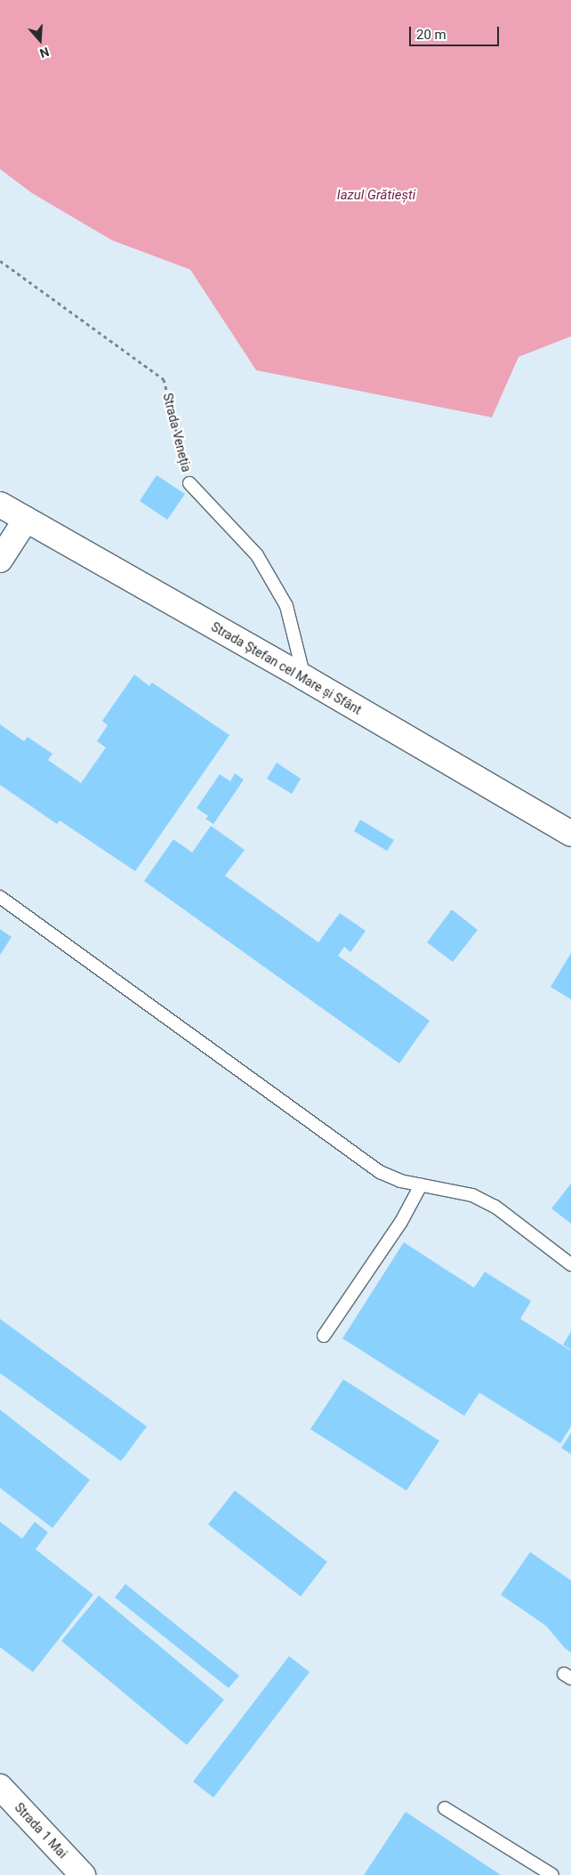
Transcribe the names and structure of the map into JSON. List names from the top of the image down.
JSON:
{
  "streets": {
    "street": ["Strada Ștefan cel Mare și Sfânt", "Strada 1 Mai"],
    "lane": ["Strada Veneția"]
  },
  "crossings": [
    ["Strada Veneția", "Strada Ștefan cel Mare și Sfânt"]
  ],
  "water": ["Iazul Grătiești"],
  "scale_bar": "20 m",
  "north": "bottom"
}
